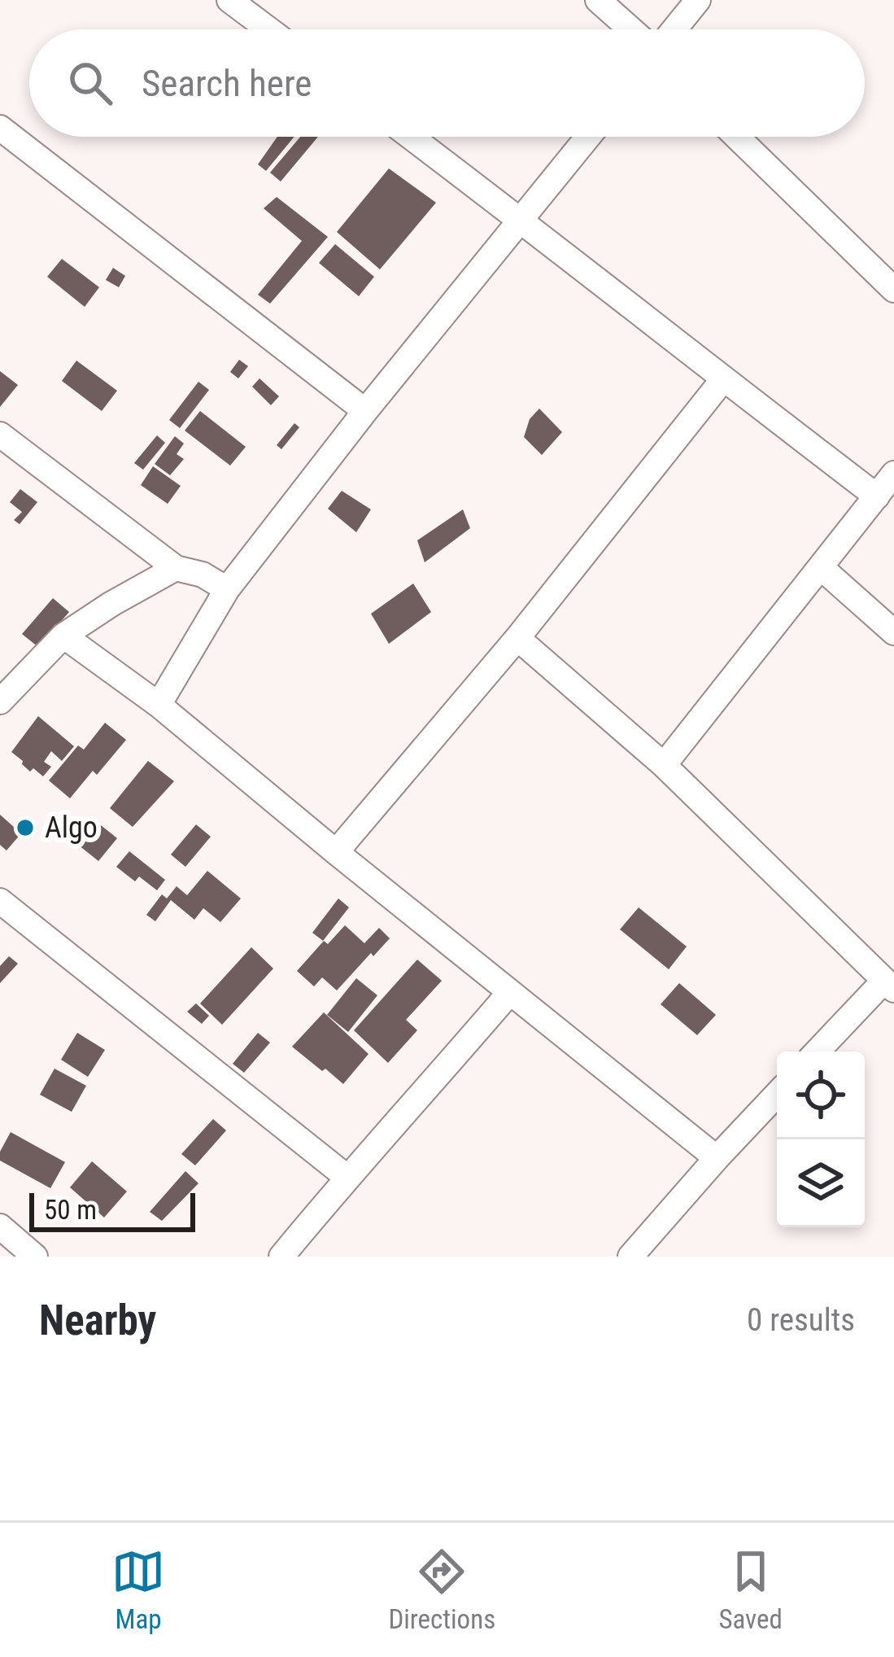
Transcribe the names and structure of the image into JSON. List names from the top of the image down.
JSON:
{
  "places": ["Algo"],
  "scale_bar": "50 m",
  "page": {
    "search": "Search here",
    "scale": "50 m",
    "heading": ["Nearby", "0 results"],
    "nav": ["Map", "Directions", "Saved"]
  }
}
